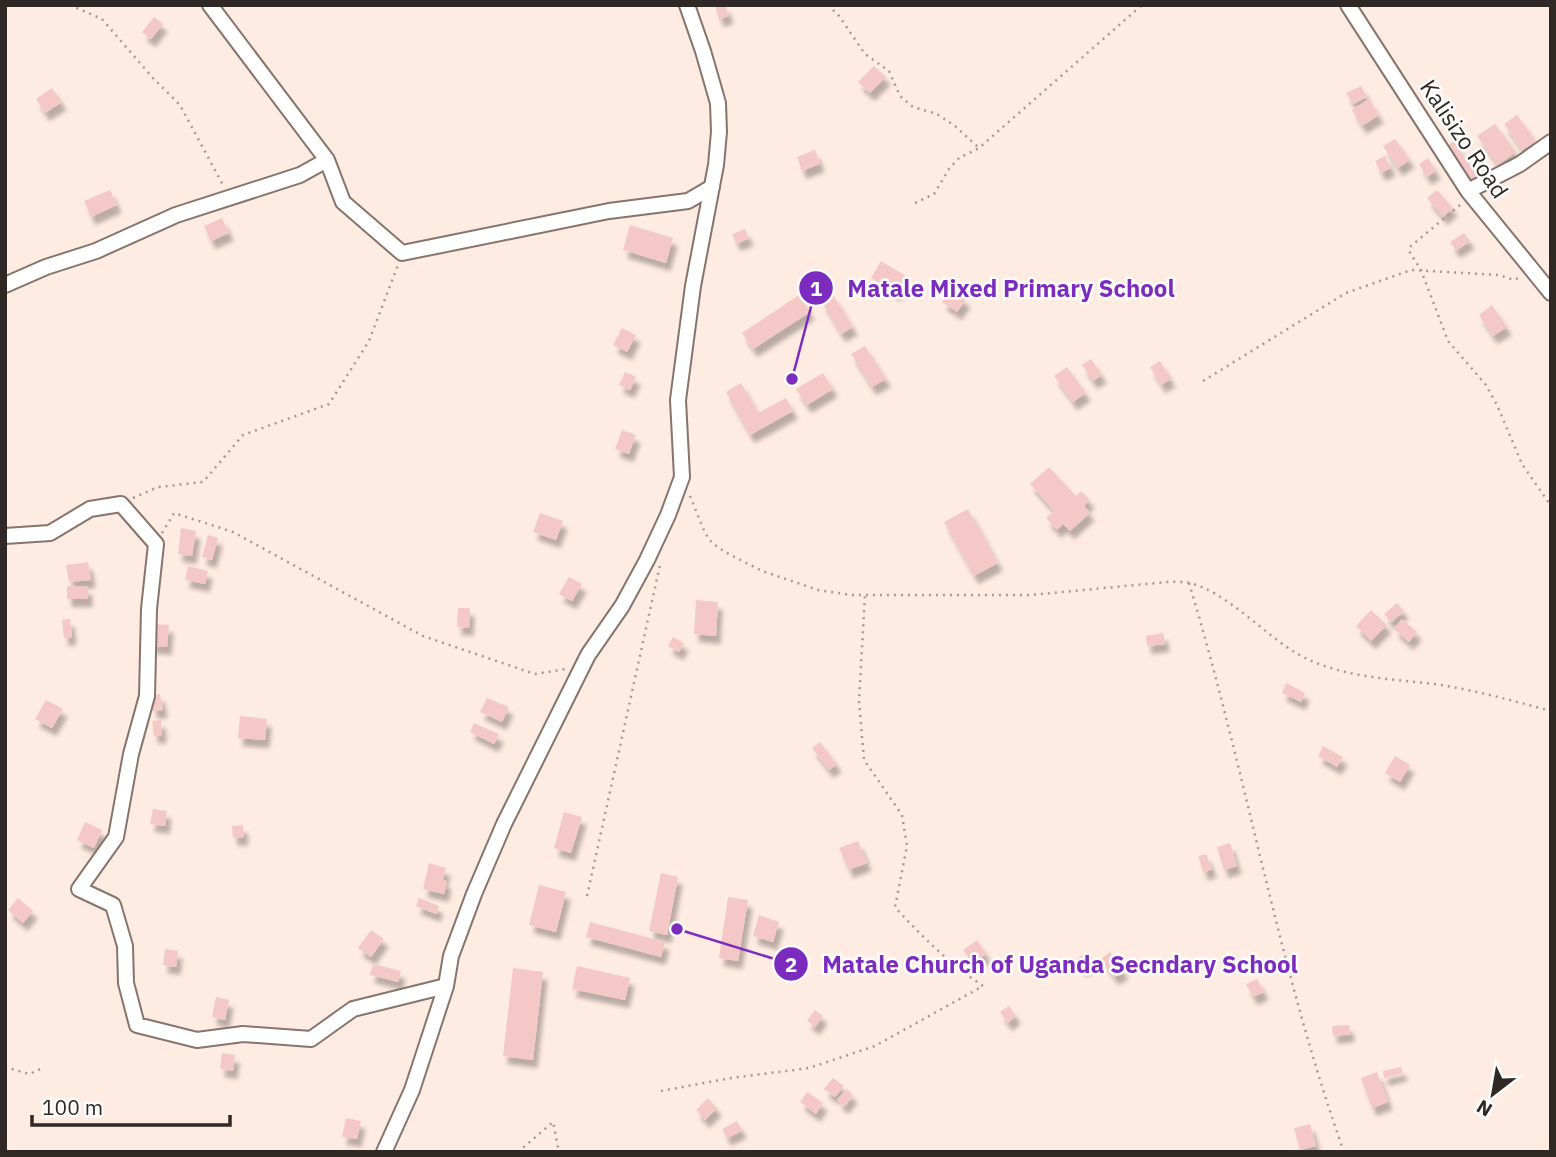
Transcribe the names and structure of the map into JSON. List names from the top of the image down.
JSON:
{
  "streets": {
    "street": ["Kalisizo Road"]
  },
  "places": ["Matale Mixed Primary School", "Matale Church of Uganda Secndary School"],
  "scale_bar": "100 m",
  "north": "bottom left"
}
